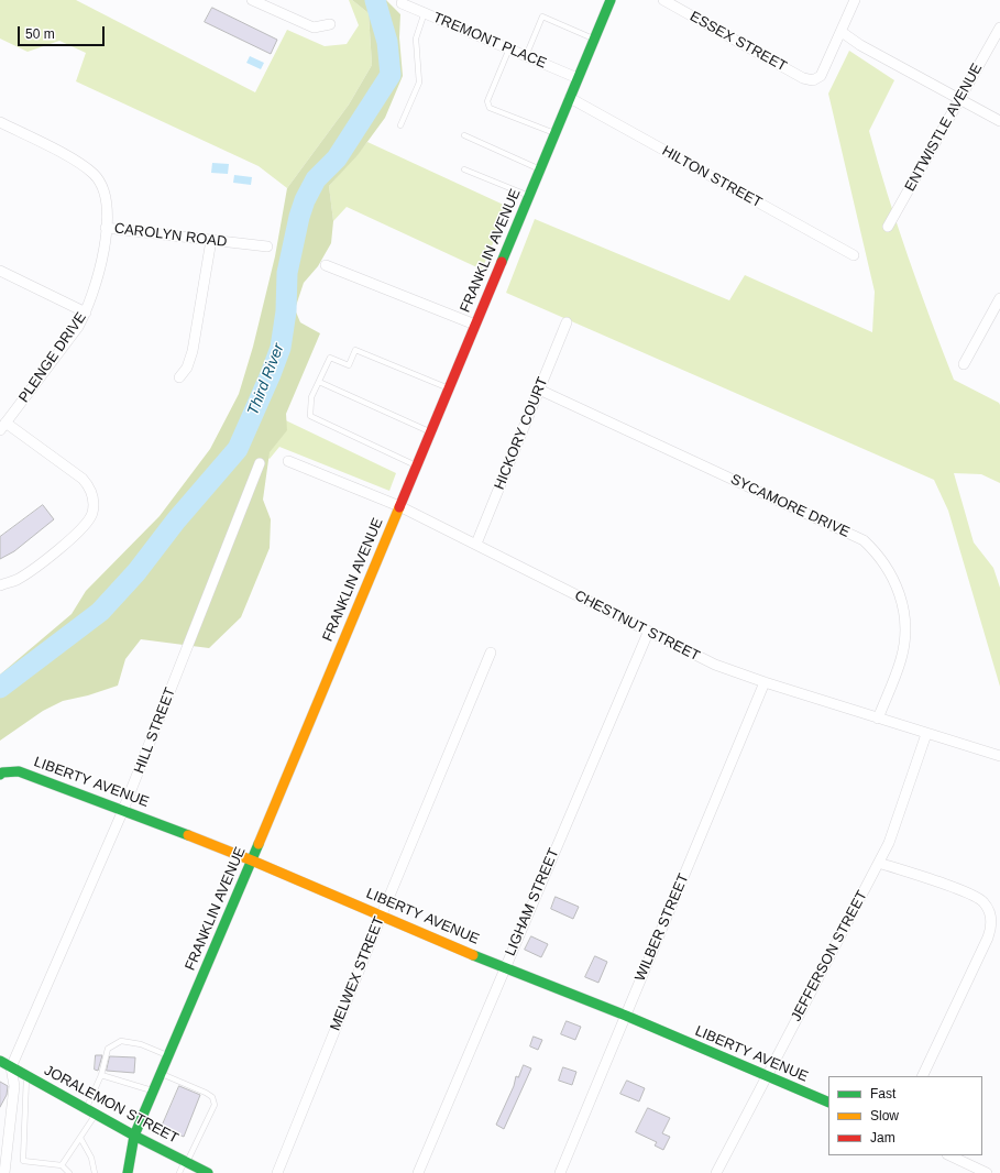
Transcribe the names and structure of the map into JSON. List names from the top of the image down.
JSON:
{
  "streets": {
    "main road": ["FRANKLIN AVENUE", "LIBERTY AVENUE", "JORALEMON STREET"],
    "street": [
      "TREMONT PLACE",
      "ESSEX STREET",
      "ENTWISTLE AVENUE",
      "HILTON STREET",
      "CAROLYN ROAD",
      "PLENGE DRIVE",
      "HICKORY COURT",
      "SYCAMORE DRIVE",
      "CHESTNUT STREET",
      "HILL STREET",
      "LIGHAM STREET",
      "WILBER STREET",
      "JEFFERSON STREET",
      "MELWEX STREET"
    ]
  },
  "crossings": [
    ["TREMONT PLACE", "FRANKLIN AVENUE"],
    ["HILTON STREET", "FRANKLIN AVENUE"],
    ["CAROLYN ROAD", "PLENGE DRIVE"],
    ["FRANKLIN AVENUE", "CHESTNUT STREET"],
    ["FRANKLIN AVENUE", "LIBERTY AVENUE"],
    ["FRANKLIN AVENUE", "JORALEMON STREET"],
    ["HICKORY COURT", "SYCAMORE DRIVE"],
    ["HICKORY COURT", "CHESTNUT STREET"],
    ["SYCAMORE DRIVE", "CHESTNUT STREET"],
    ["CHESTNUT STREET", "LIGHAM STREET"],
    ["CHESTNUT STREET", "WILBER STREET"],
    ["CHESTNUT STREET", "JEFFERSON STREET"],
    ["HILL STREET", "LIBERTY AVENUE"],
    ["HILL STREET", "JORALEMON STREET"],
    ["LIBERTY AVENUE", "LIGHAM STREET"],
    ["LIBERTY AVENUE", "WILBER STREET"],
    ["LIBERTY AVENUE", "JEFFERSON STREET"],
    ["LIBERTY AVENUE", "MELWEX STREET"]
  ],
  "water": ["Third River"],
  "legend": ["Fast", "Slow", "Jam"],
  "scale_bar": "50 m"
}
